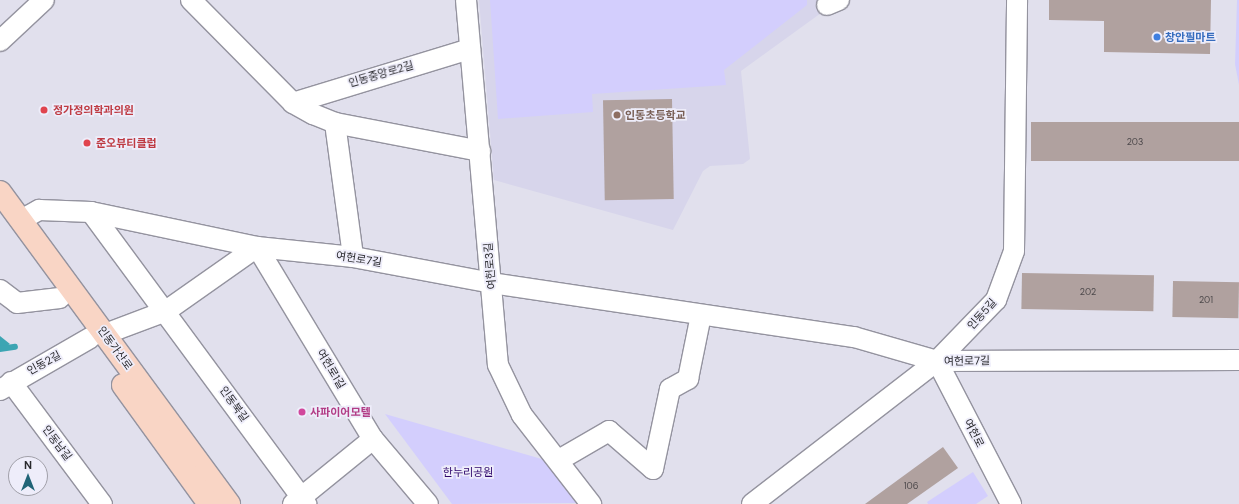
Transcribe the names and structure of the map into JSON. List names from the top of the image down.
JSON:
{
  "streets": {
    "main road": ["인동가산로"],
    "street": [
      "인동중앙로2길",
      "여헌로7길",
      "여헌로3길",
      "인동5길",
      "인동2길",
      "여헌로1길",
      "인동북길",
      "여헌로",
      "인동남길"
    ]
  },
  "crossings": [
    ["인동중앙로2길", "여헌로3길"],
    ["여헌로7길", "여헌로3길"],
    ["여헌로7길", "인동5길"],
    ["여헌로7길", "인동가산로"],
    ["여헌로7길", "여헌로1길"],
    ["여헌로7길", "인동북길"],
    ["여헌로7길", "여헌로"],
    ["인동5길", "여헌로"],
    ["인동가산로", "인동2길"],
    ["인동2길", "인동북길"],
    ["인동2길", "인동남길"],
    ["여헌로1길", "인동북길"]
  ],
  "parks": ["한누리공원"],
  "places": [
    "창안필마트",
    "정가정의학과의원",
    "인동초등학교",
    "준오뷰티클럽",
    "사파이어모텔"
  ],
  "house_numbers": [
    "203",
    "202",
    "201",
    "106"
  ],
  "north": "top"
}
